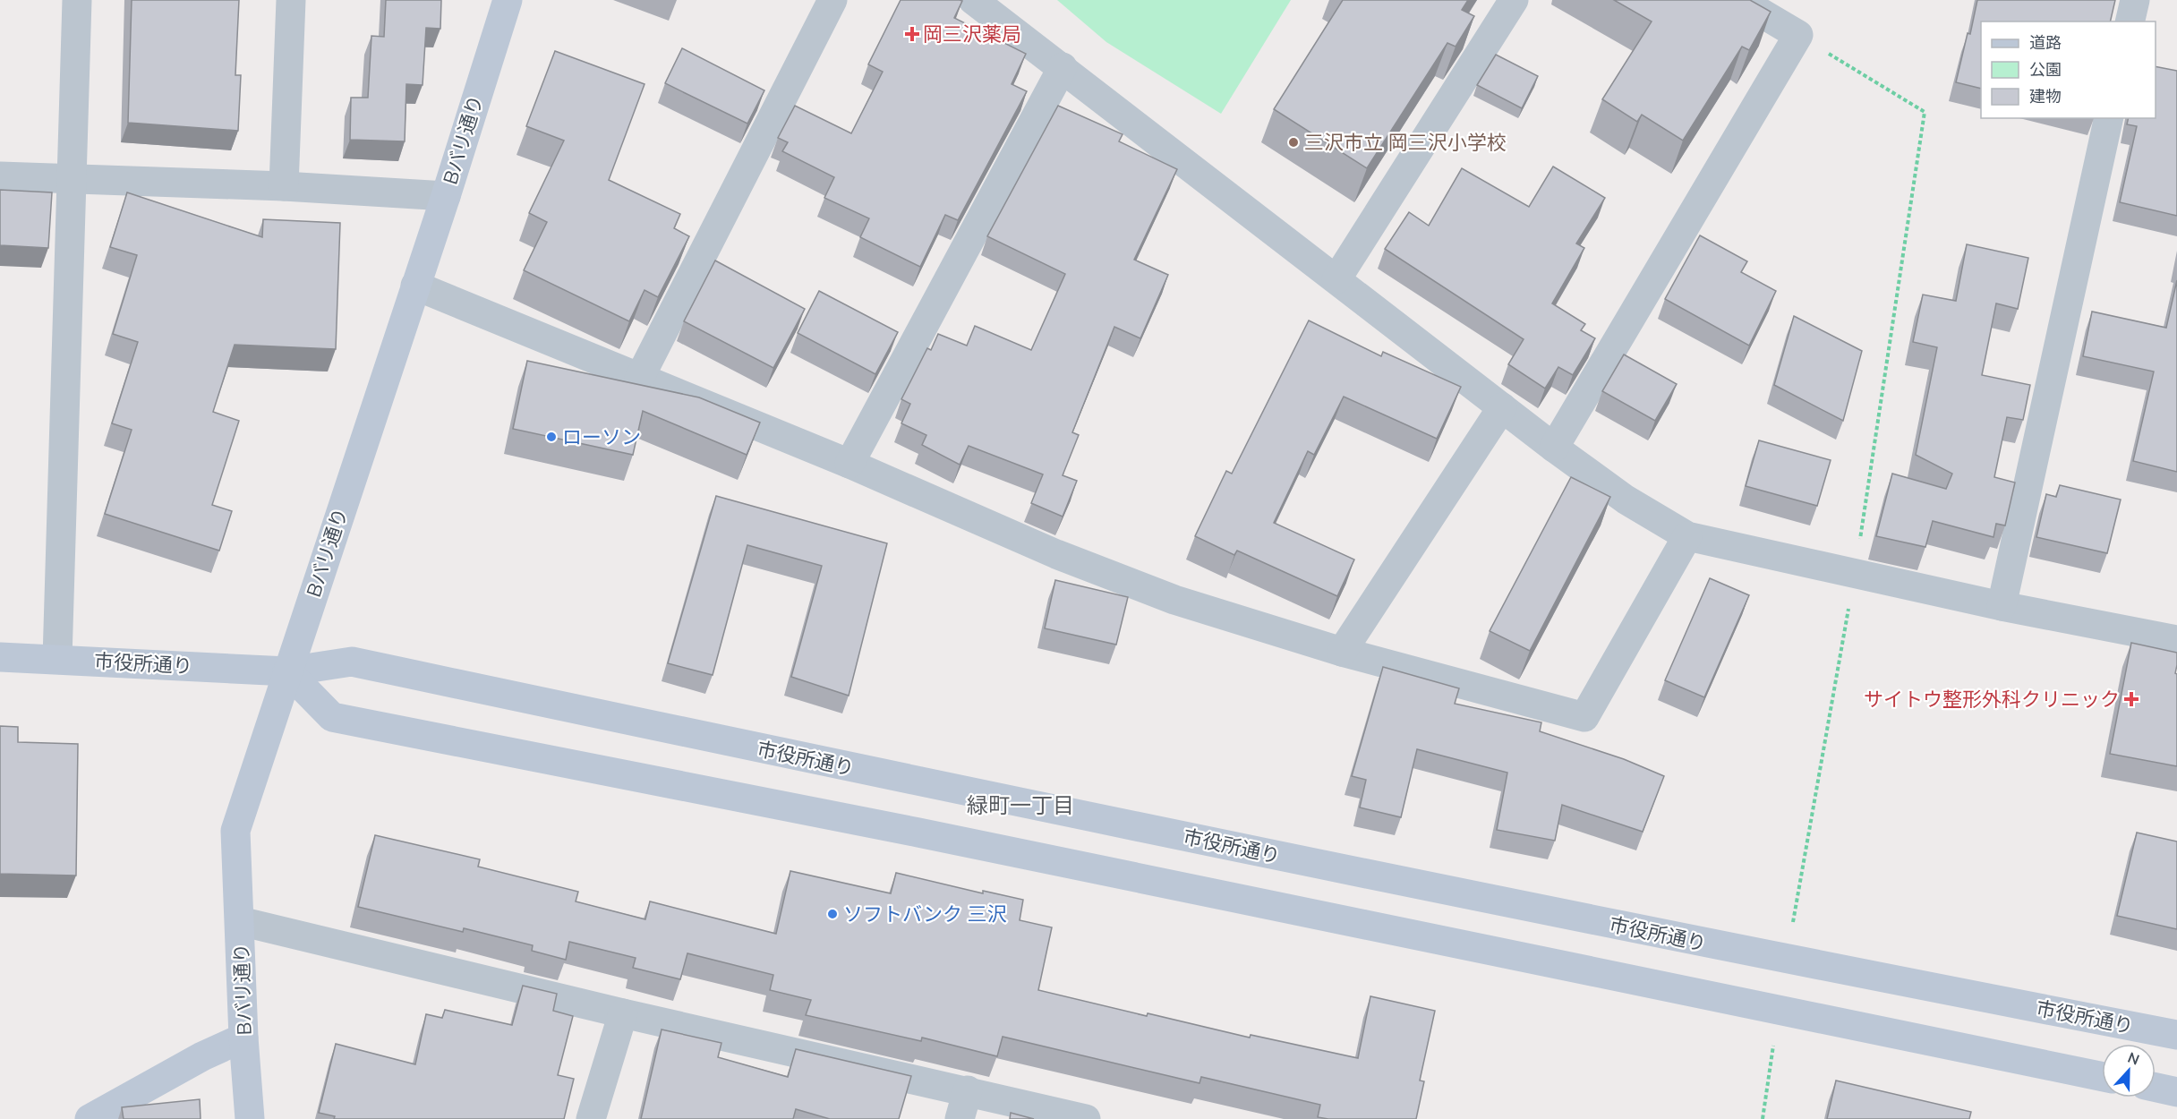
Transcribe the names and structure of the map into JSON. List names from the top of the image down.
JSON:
{
  "streets": {
    "street": ["Bバリ通り", "市役所通り"]
  },
  "crossings": [
    ["Bバリ通り", "市役所通り"]
  ],
  "districts": ["緑町一丁目"],
  "places": {
    "health": ["岡三沢薬局", "サイトウ整形外科クリニック"],
    "other": ["三沢市立 岡三沢小学校", "ローソン", "ソフトバンク 三沢"]
  },
  "legend": ["道路", "公園", "建物"],
  "north": "top"
}
